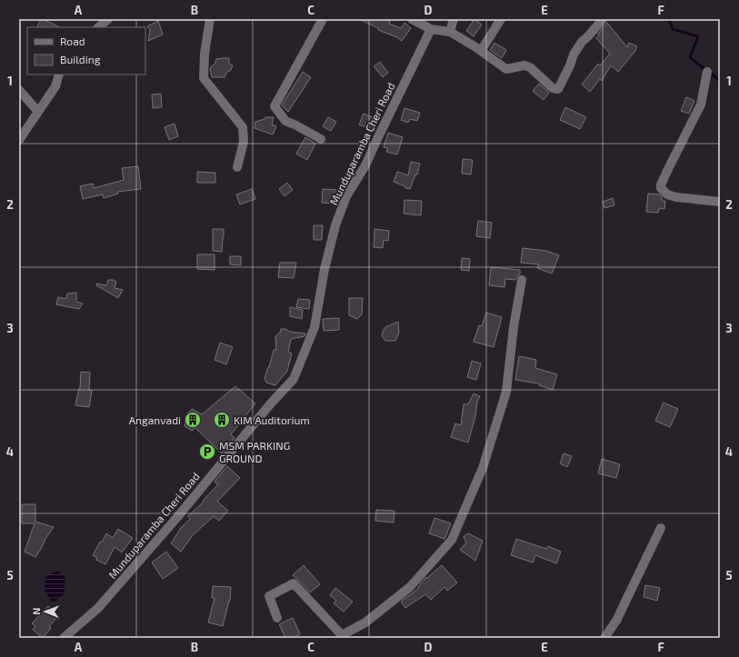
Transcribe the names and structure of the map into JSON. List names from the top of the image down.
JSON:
{
  "streets": {
    "street": ["Munduparamba Cheri Road"]
  },
  "places": {
    "building": ["Anganvadi", "KIM Auditorium"],
    "parking": ["MSM PARKING GROUND"]
  },
  "legend": ["Road", "Building"],
  "north": "left",
  "grid": {
    "columns": [
      "A",
      "B",
      "C",
      "D",
      "E",
      "F"
    ],
    "rows": [
      "1",
      "2",
      "3",
      "4",
      "5"
    ]
  }
}
